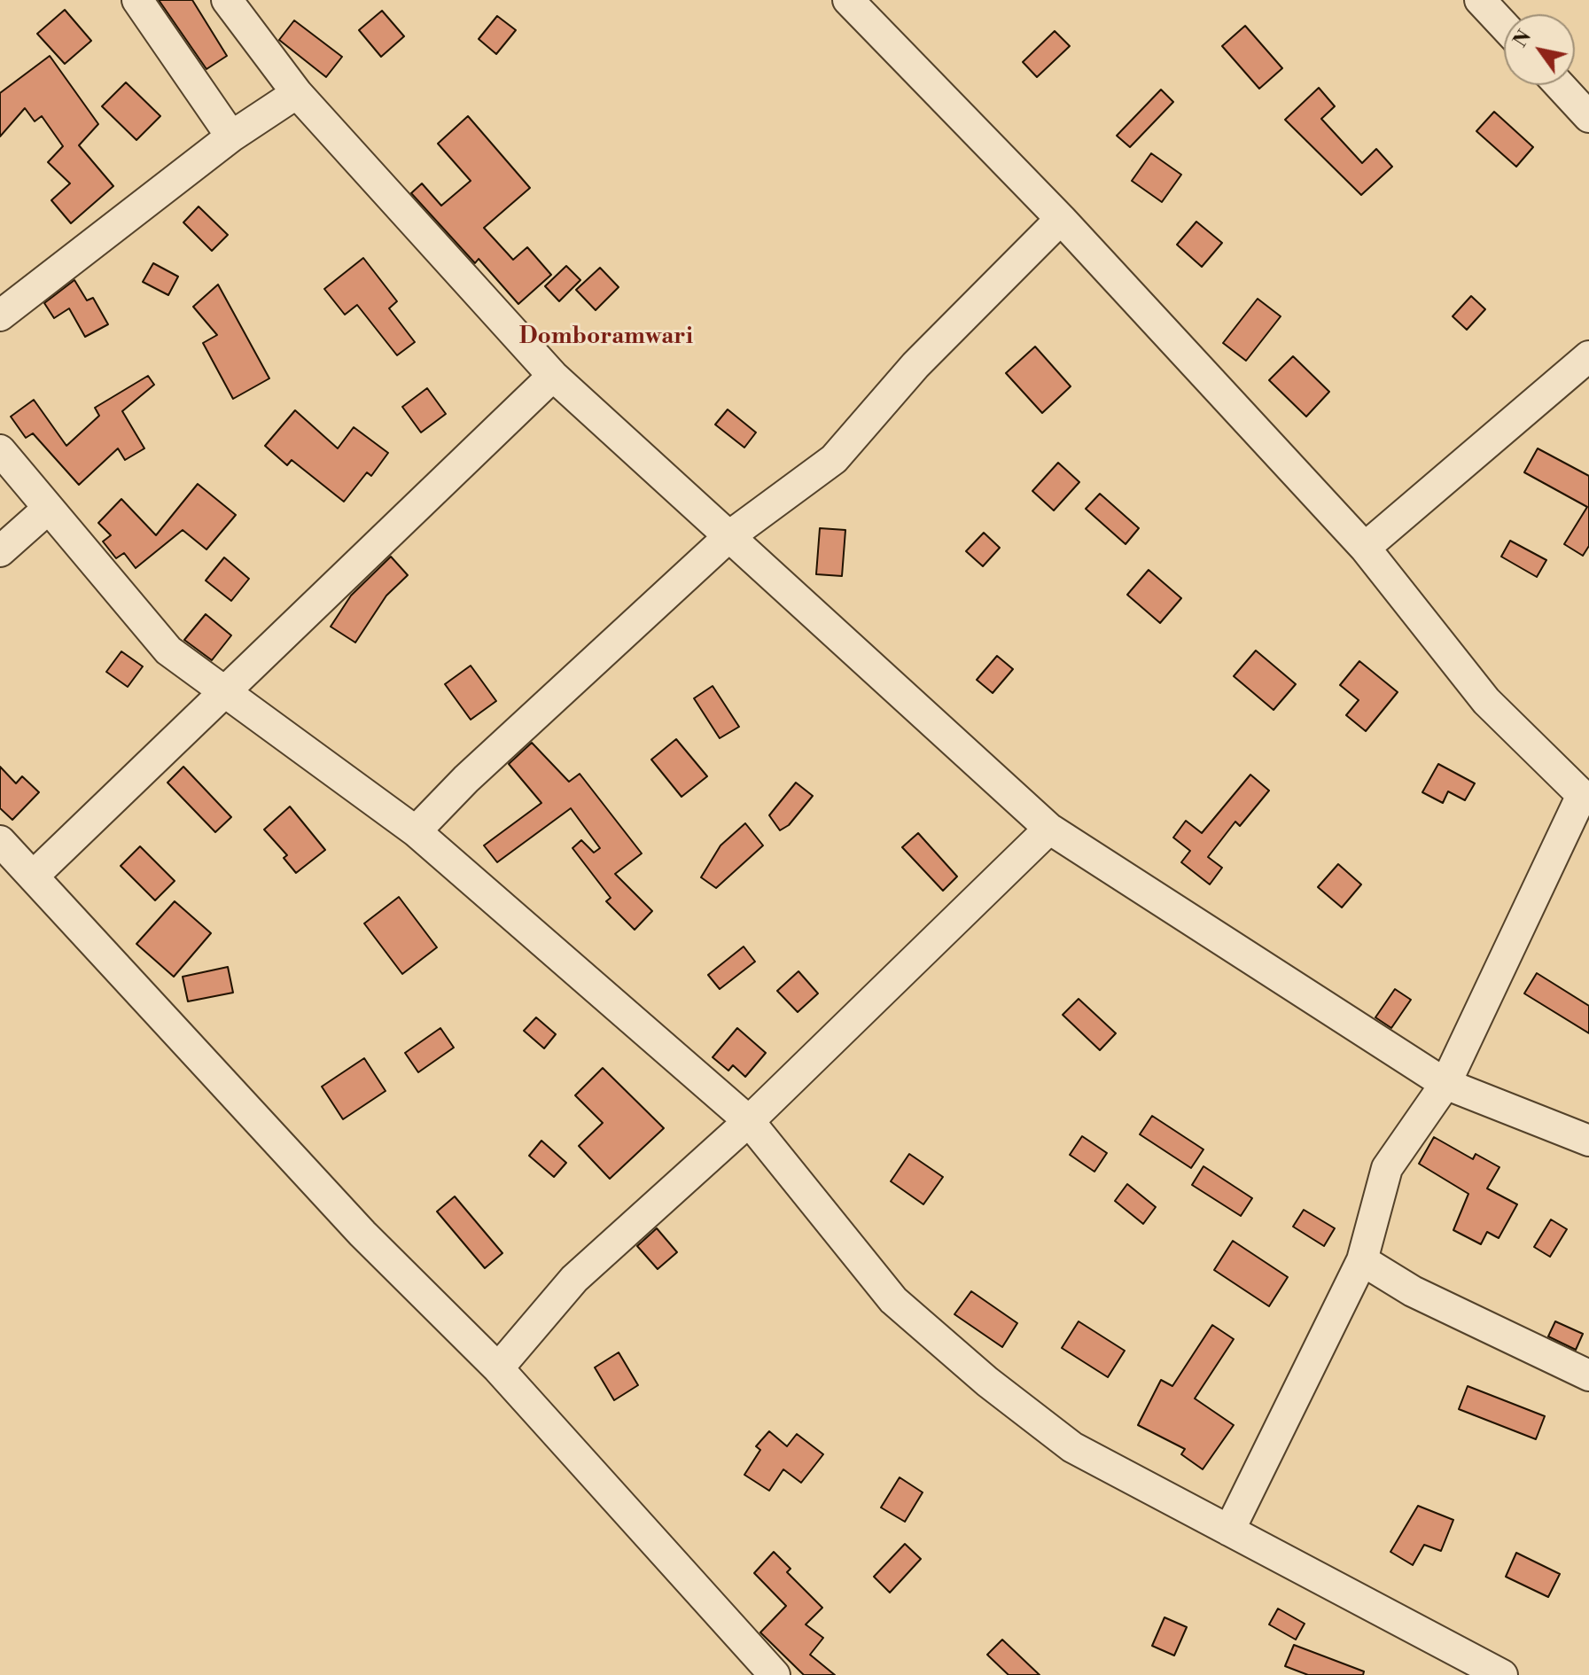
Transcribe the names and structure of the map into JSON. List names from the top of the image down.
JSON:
{
  "districts": ["Domboramwari"],
  "north": "top left"
}
